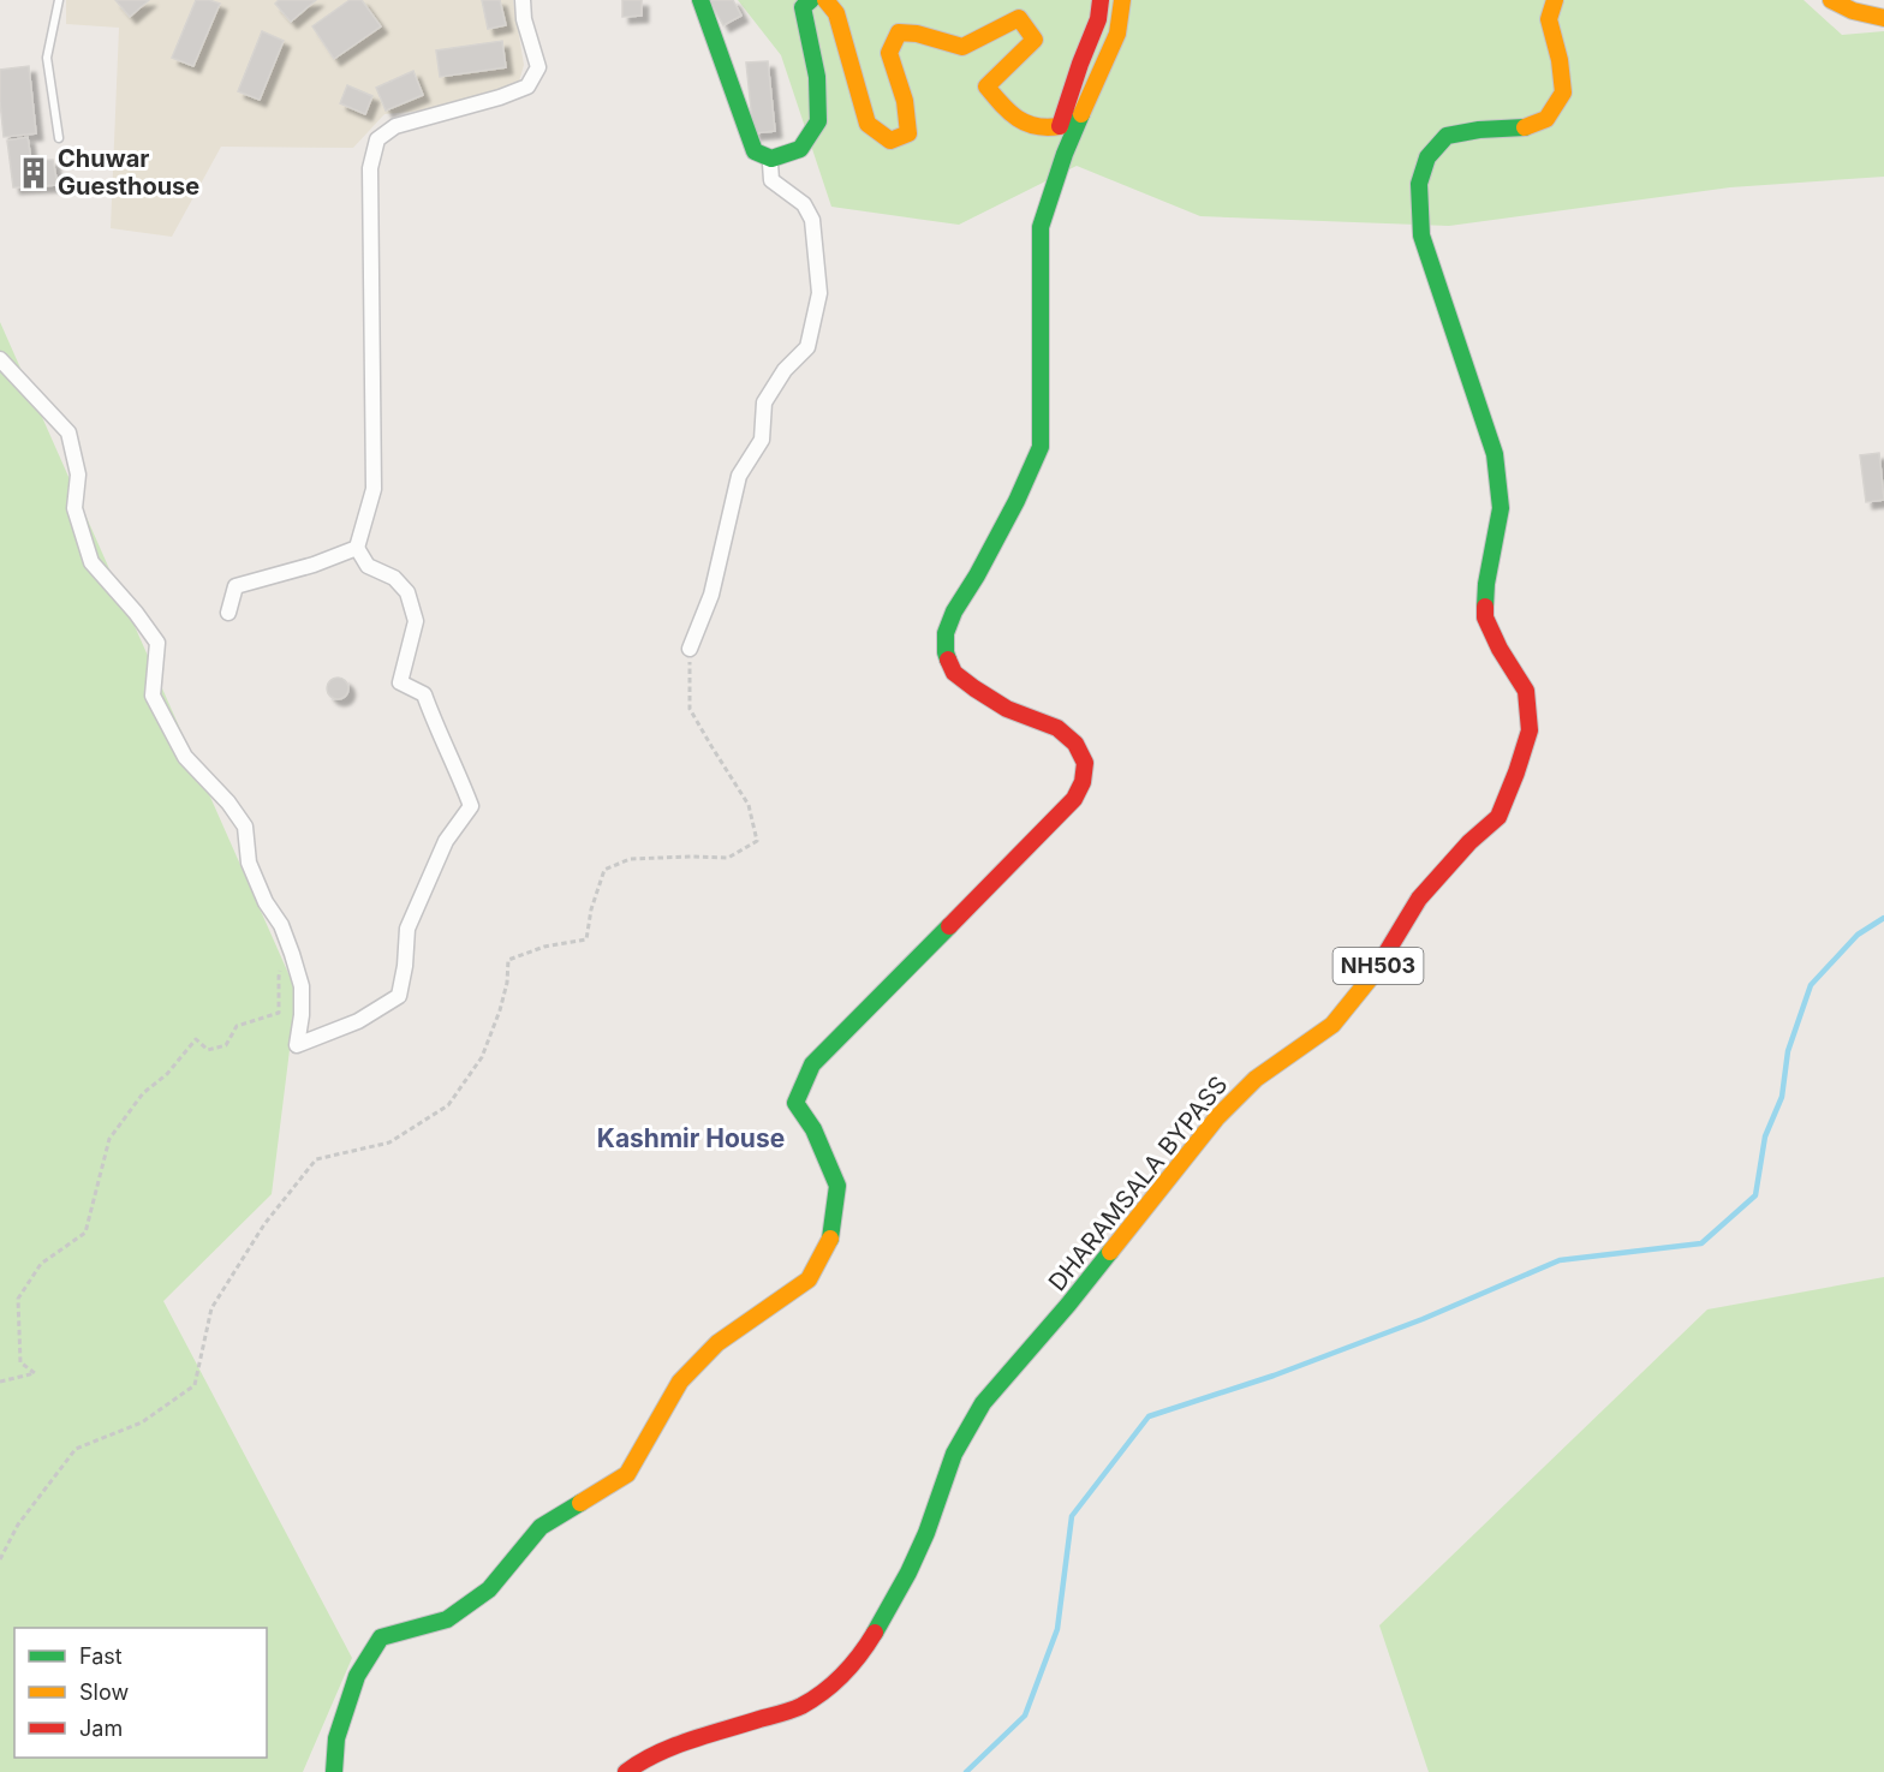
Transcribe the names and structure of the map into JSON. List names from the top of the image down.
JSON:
{
  "streets": {
    "main road": ["NH503", "DHARAMSALA BYPASS"]
  },
  "districts": ["Kashmir House"],
  "places": {
    "building": ["Chuwar Guesthouse"]
  },
  "legend": ["Fast", "Slow", "Jam"]
}
